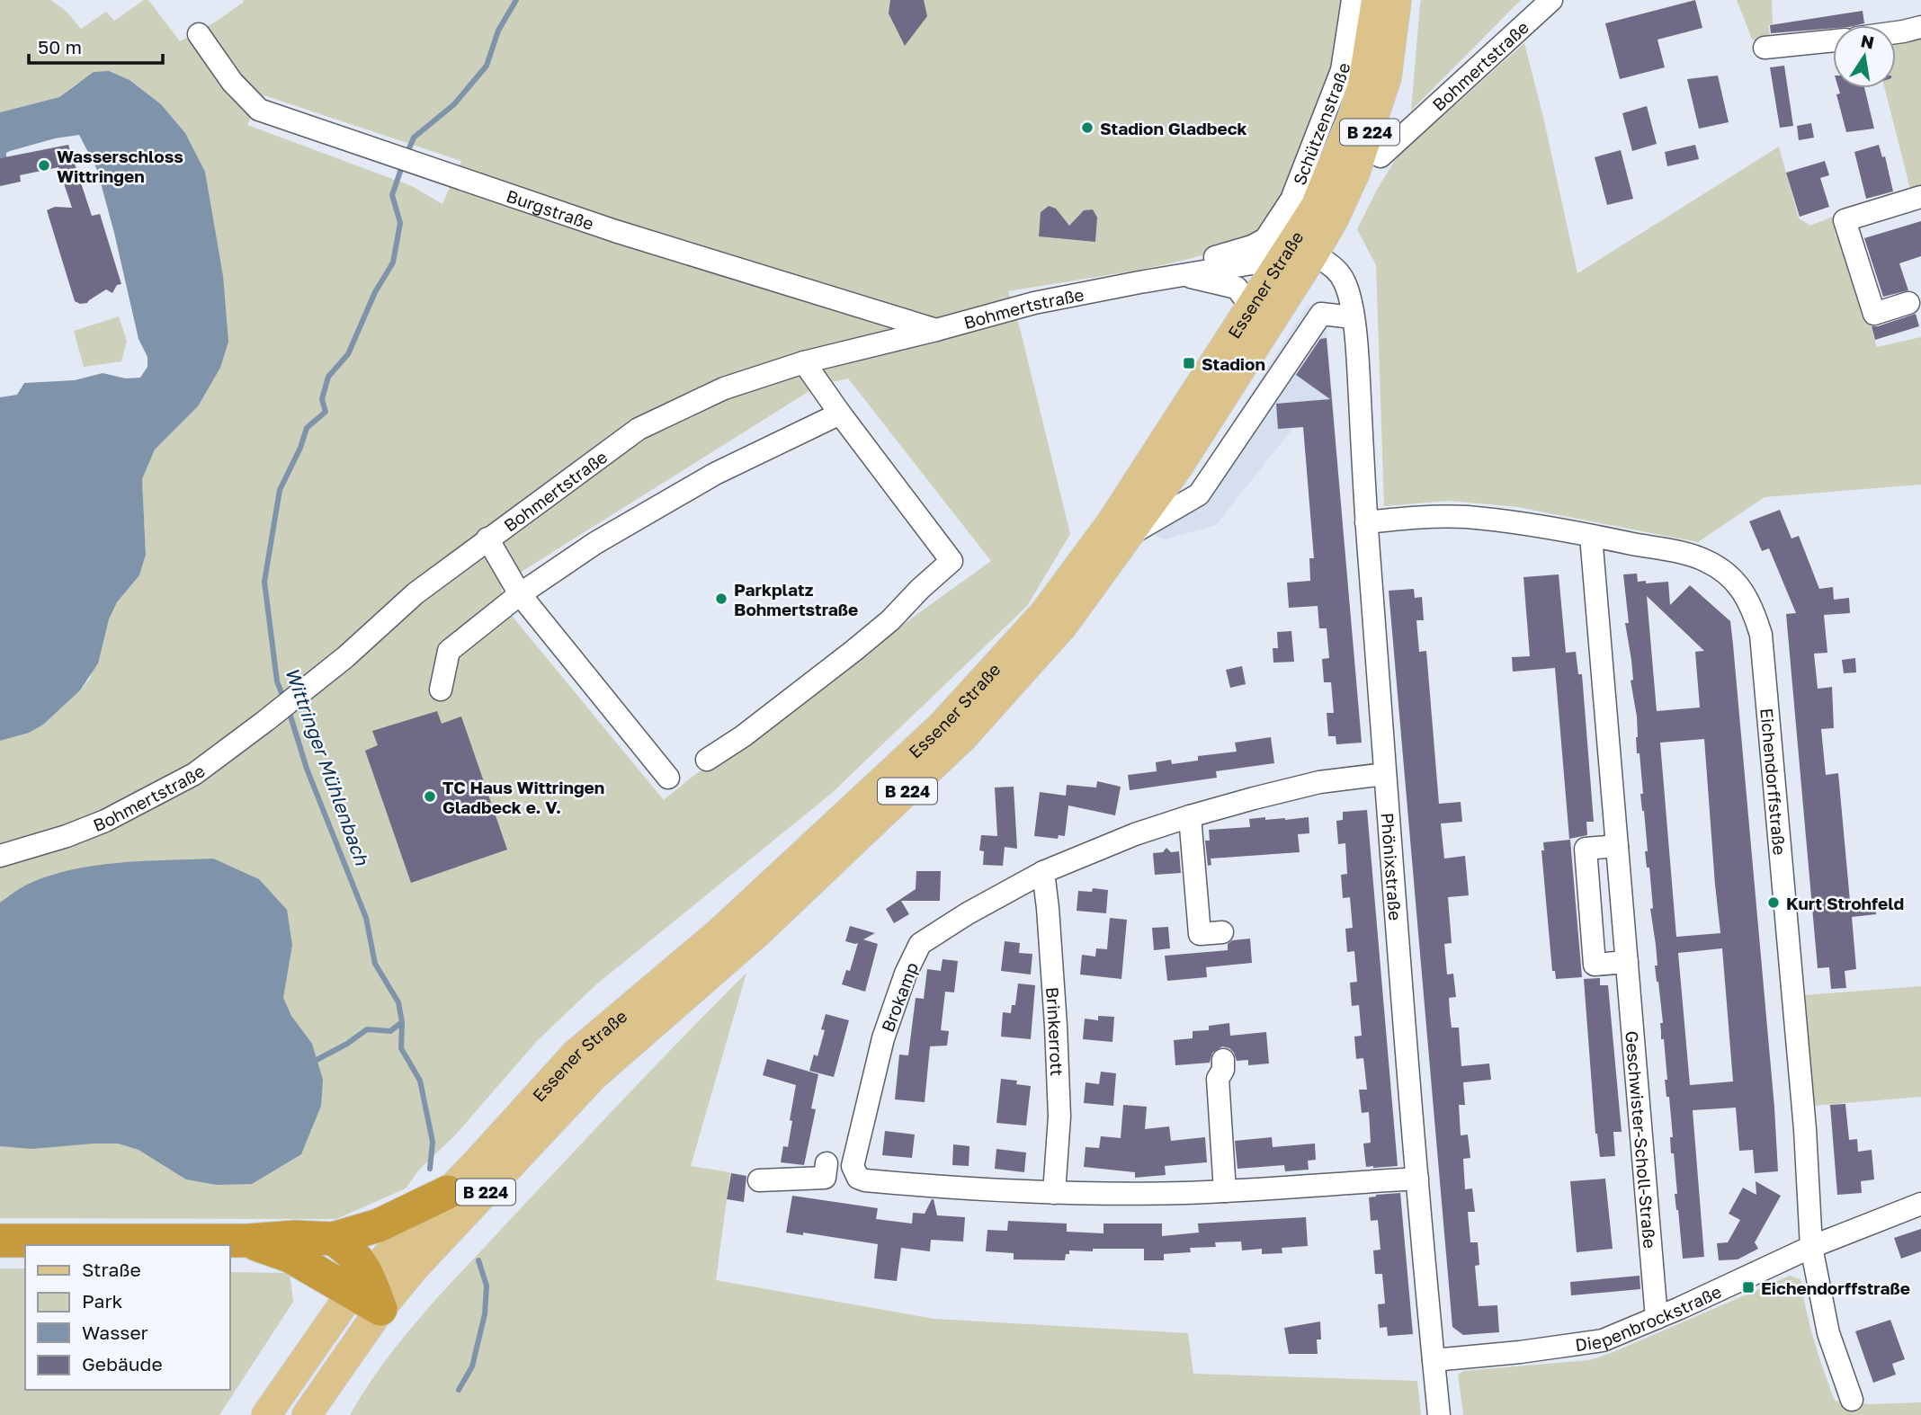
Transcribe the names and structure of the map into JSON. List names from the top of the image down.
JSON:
{
  "streets": {
    "main road": ["B 224", "Essener Straße"],
    "street": [
      "Bohmertstraße",
      "Schützenstraße",
      "Burgstraße",
      "Eichendorffstraße",
      "Phönixstraße",
      "Brokamp",
      "Brinkerrott",
      "Geschwister-Scholl-Straße",
      "Diepenbrockstraße"
    ]
  },
  "crossings": [
    ["Bohmertstraße", "Schützenstraße"],
    ["Bohmertstraße", "Burgstraße"],
    ["Bohmertstraße", "Essener Straße"],
    ["Bohmertstraße", "Phönixstraße"],
    ["Schützenstraße", "Essener Straße"],
    ["Schützenstraße", "Phönixstraße"],
    ["Essener Straße", "Phönixstraße"],
    ["Eichendorffstraße", "Phönixstraße"],
    ["Eichendorffstraße", "Geschwister-Scholl-Straße"],
    ["Eichendorffstraße", "Diepenbrockstraße"],
    ["Phönixstraße", "Brokamp"],
    ["Phönixstraße", "Diepenbrockstraße"],
    ["Brokamp", "Brinkerrott"],
    ["Geschwister-Scholl-Straße", "Diepenbrockstraße"]
  ],
  "water": ["Wittringer Mühlenbach"],
  "places": {
    "other": [
      "Stadion Gladbeck",
      "Wasserschloss Wittringen",
      "Parkplatz Bohmertstraße",
      "TC Haus Wittringen Gladbeck e. V.",
      "Kurt Strohfeld"
    ],
    "transit": ["Stadion", "Eichendorffstraße"]
  },
  "legend": [
    "Straße",
    "Park",
    "Wasser",
    "Gebäude"
  ],
  "scale_bar": "50 m",
  "north": "top"
}
